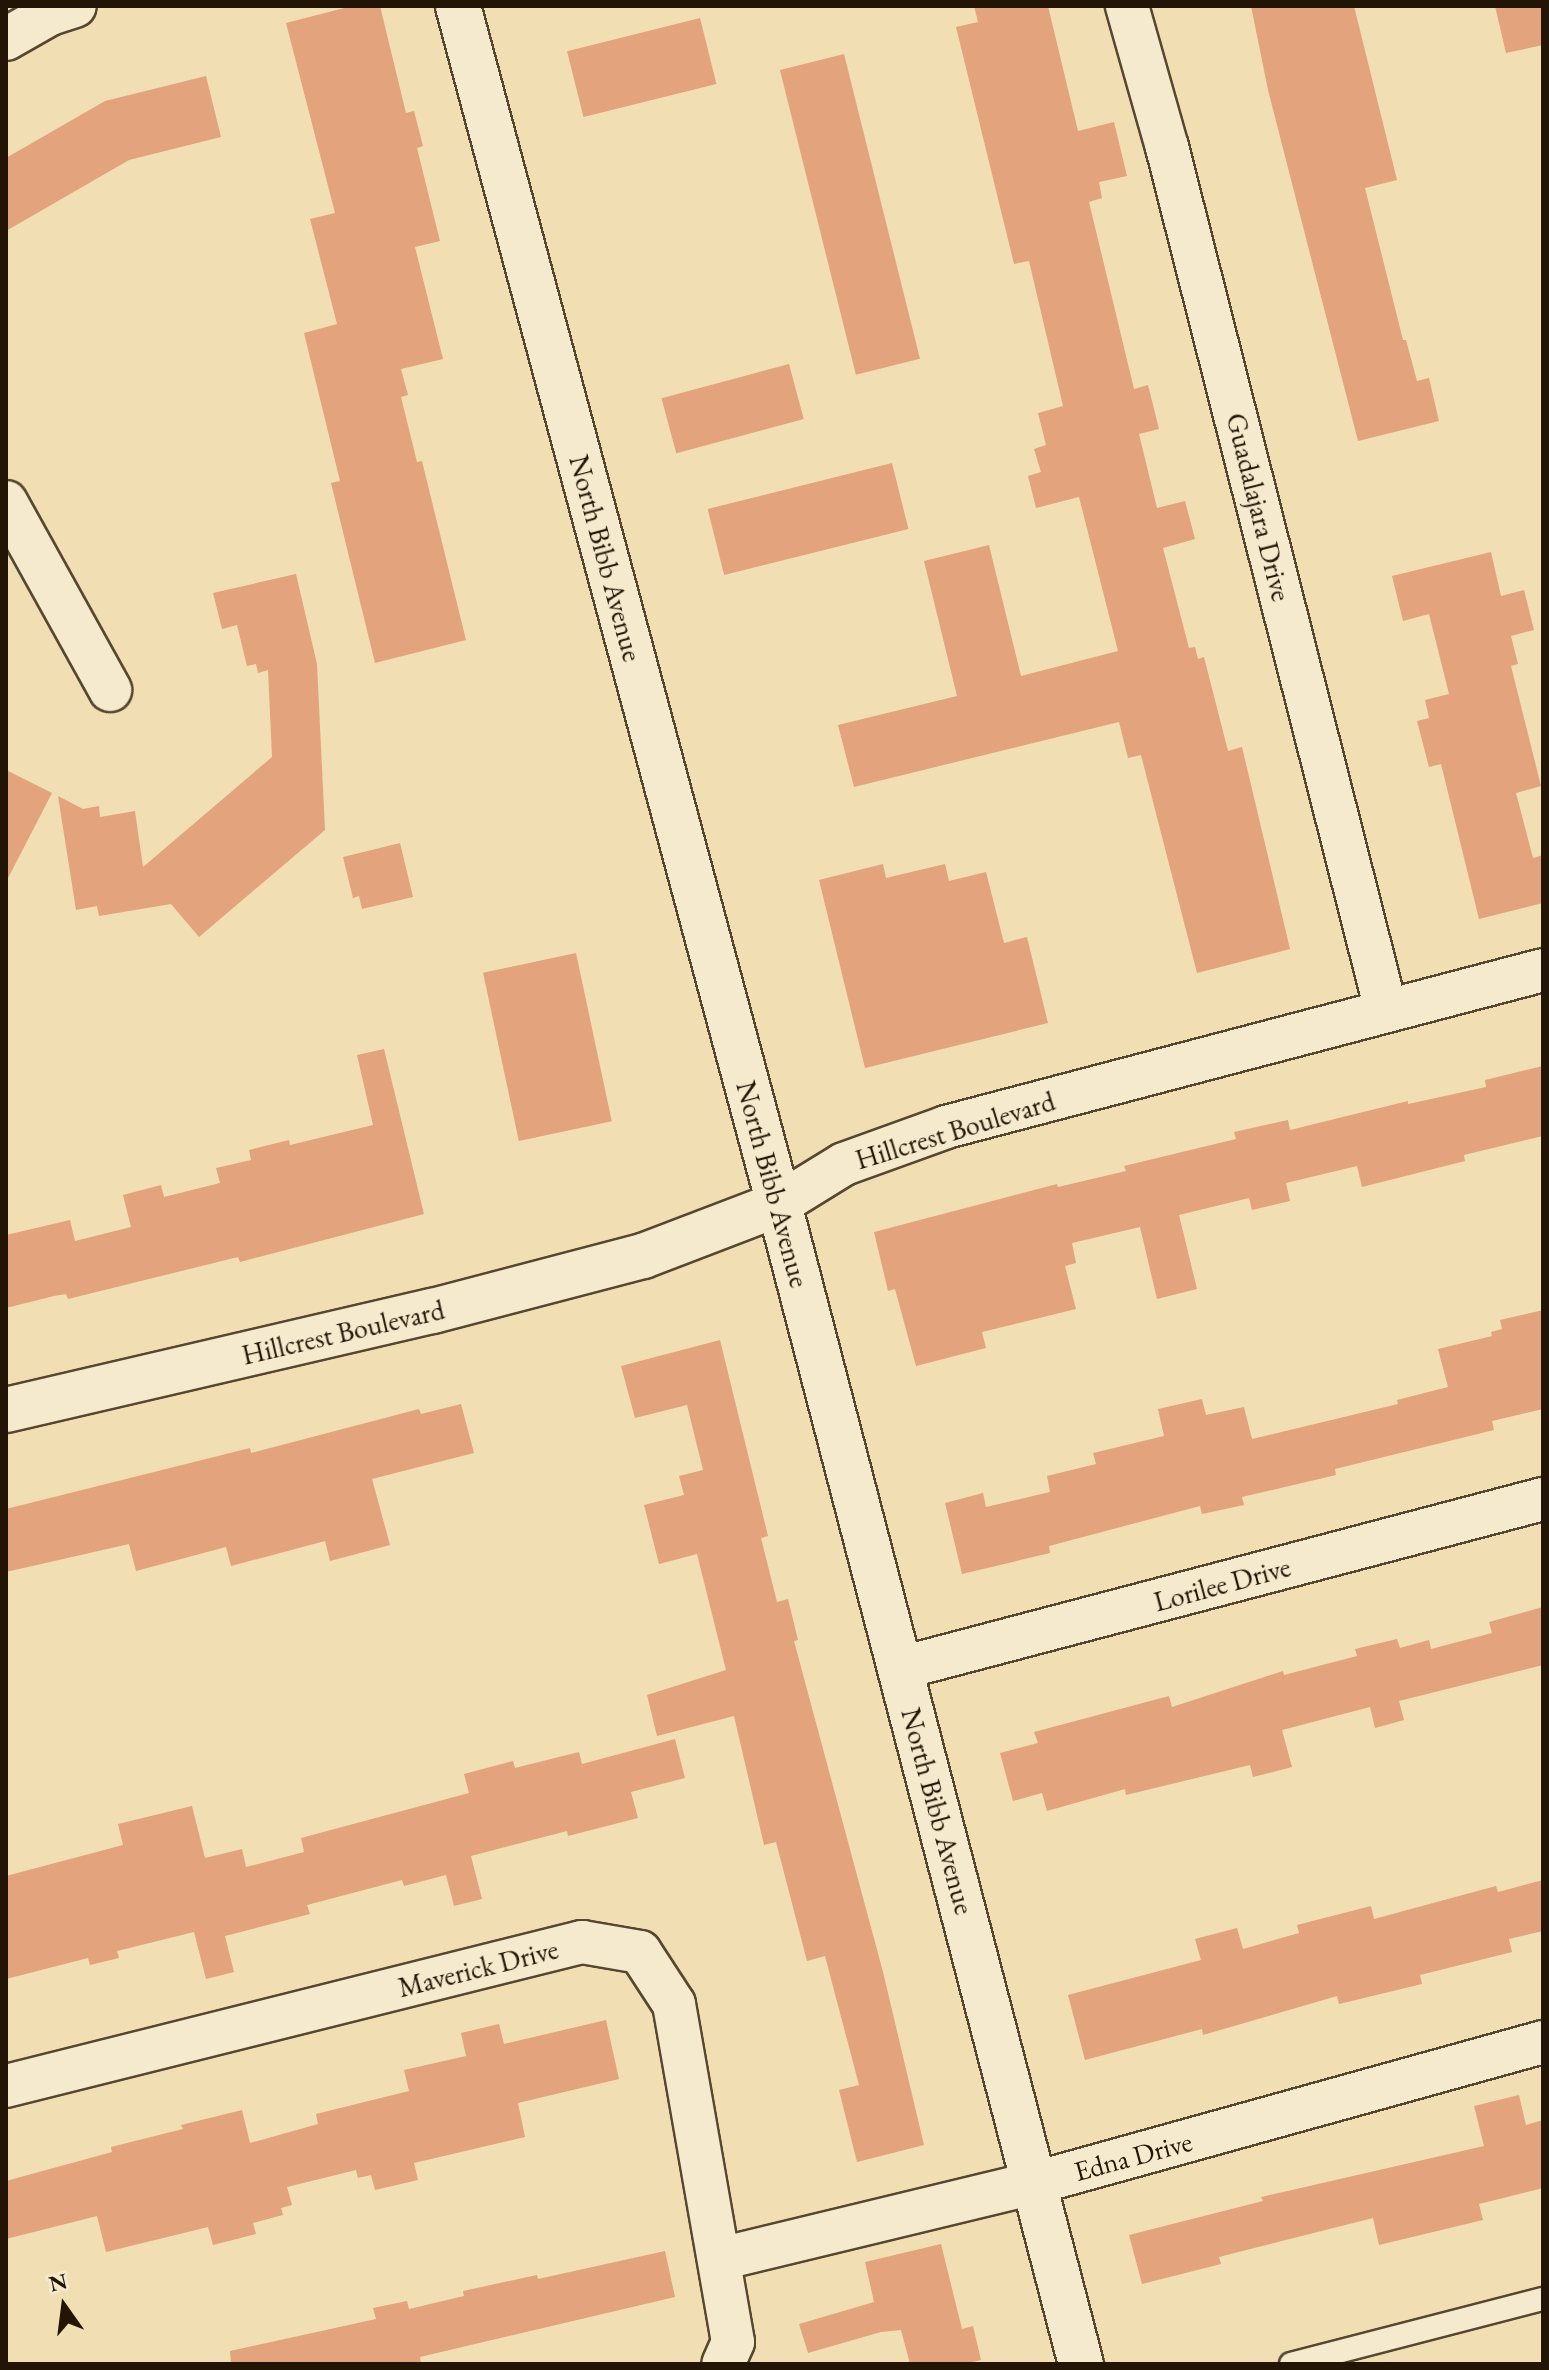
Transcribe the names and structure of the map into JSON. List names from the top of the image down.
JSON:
{
  "streets": {
    "main road": ["North Bibb Avenue", "Hillcrest Boulevard"],
    "street": [
      "Guadalajara Drive",
      "Lorilee Drive",
      "Maverick Drive",
      "Edna Drive"
    ]
  },
  "crossings": [
    ["Guadalajara Drive", "Hillcrest Boulevard"],
    ["North Bibb Avenue", "Hillcrest Boulevard"],
    ["North Bibb Avenue", "Lorilee Drive"],
    ["North Bibb Avenue", "Edna Drive"],
    ["Maverick Drive", "Edna Drive"]
  ],
  "north": "top"
}
